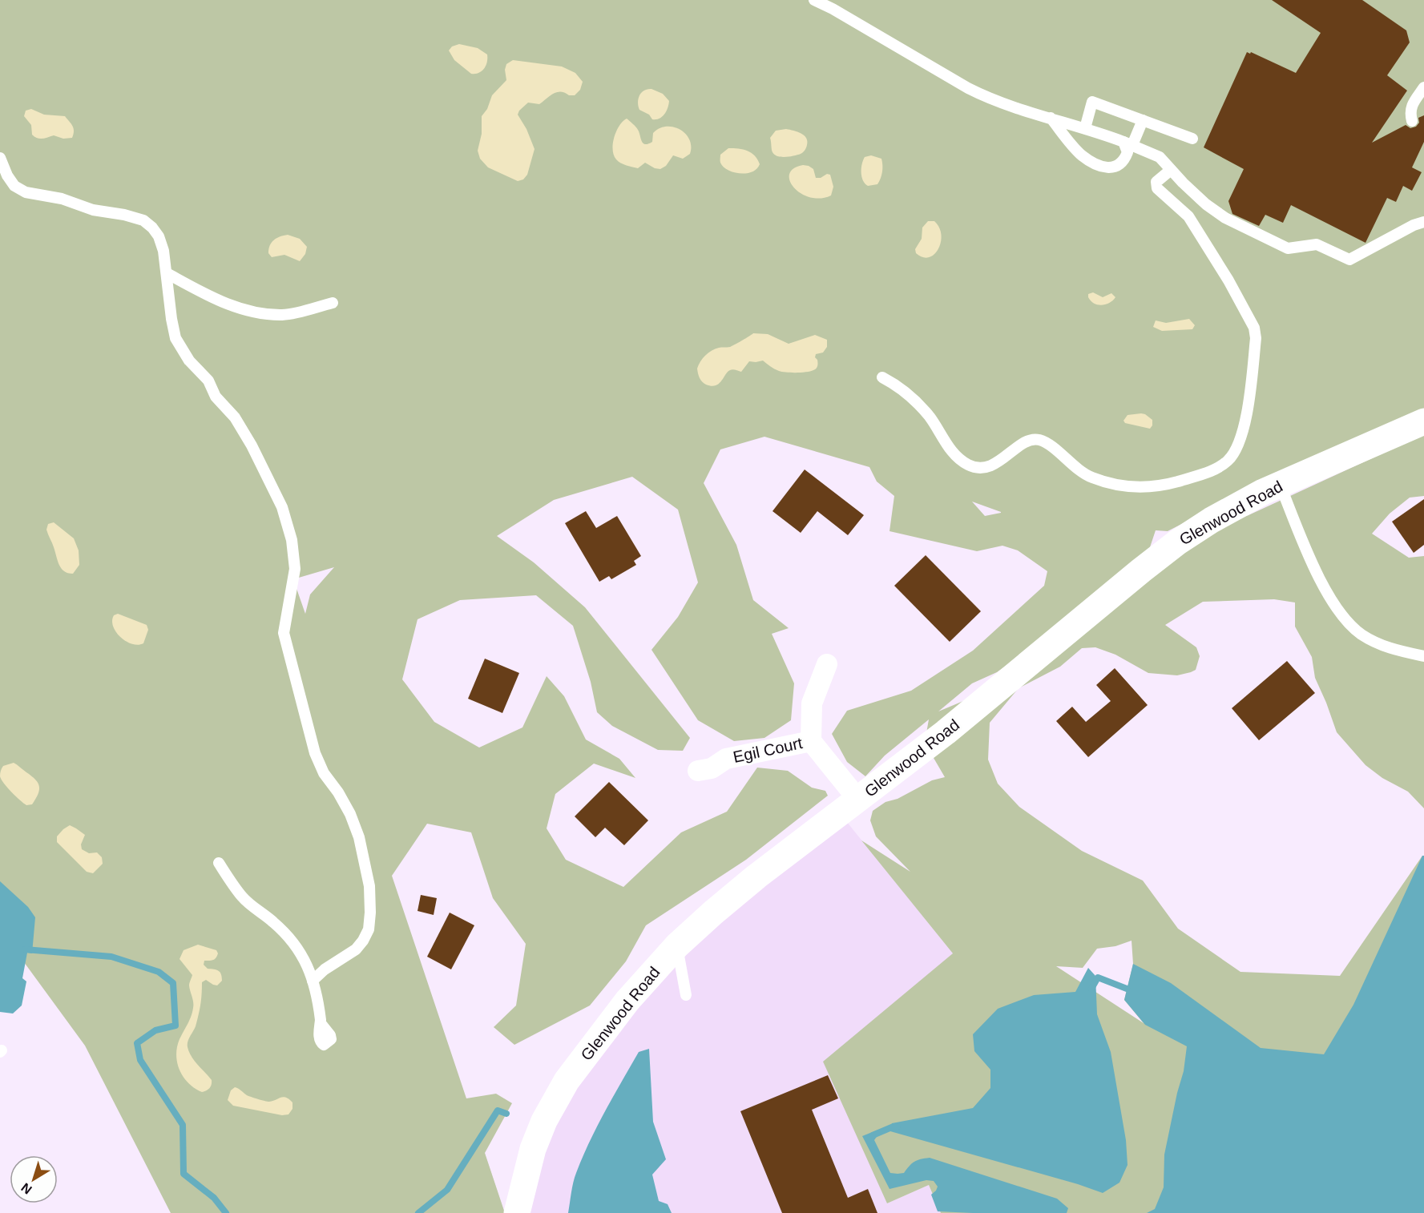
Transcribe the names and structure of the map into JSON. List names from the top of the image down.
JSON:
{
  "streets": {
    "main road": ["Glenwood Road"],
    "street": ["Egil Court"]
  },
  "crossings": [
    ["Glenwood Road", "Egil Court"]
  ],
  "north": "bottom left"
}
